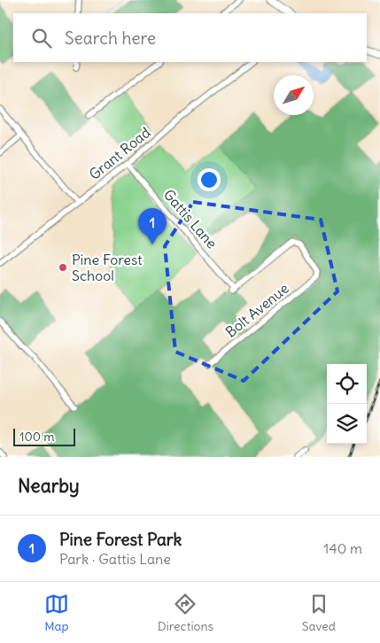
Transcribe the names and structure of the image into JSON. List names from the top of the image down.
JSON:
{
  "streets": {
    "street": ["Grant Road", "Gattis Lane", "Bolt Avenue"]
  },
  "crossings": [
    ["Grant Road", "Gattis Lane"],
    ["Gattis Lane", "Bolt Avenue"]
  ],
  "places": ["Pine Forest School"],
  "scale_bar": "100 m",
  "north": "top right",
  "page": {
    "search": "Search here",
    "pins": "1",
    "scale": "100 m",
    "heading": "Nearby",
    "list": [
      {
        "mark": "1",
        "name": "Pine Forest Park",
        "note": "Park · Gattis Lane",
        "value": "140 m"
      }
    ],
    "nav": ["Map", "Directions", "Saved"]
  }
}
